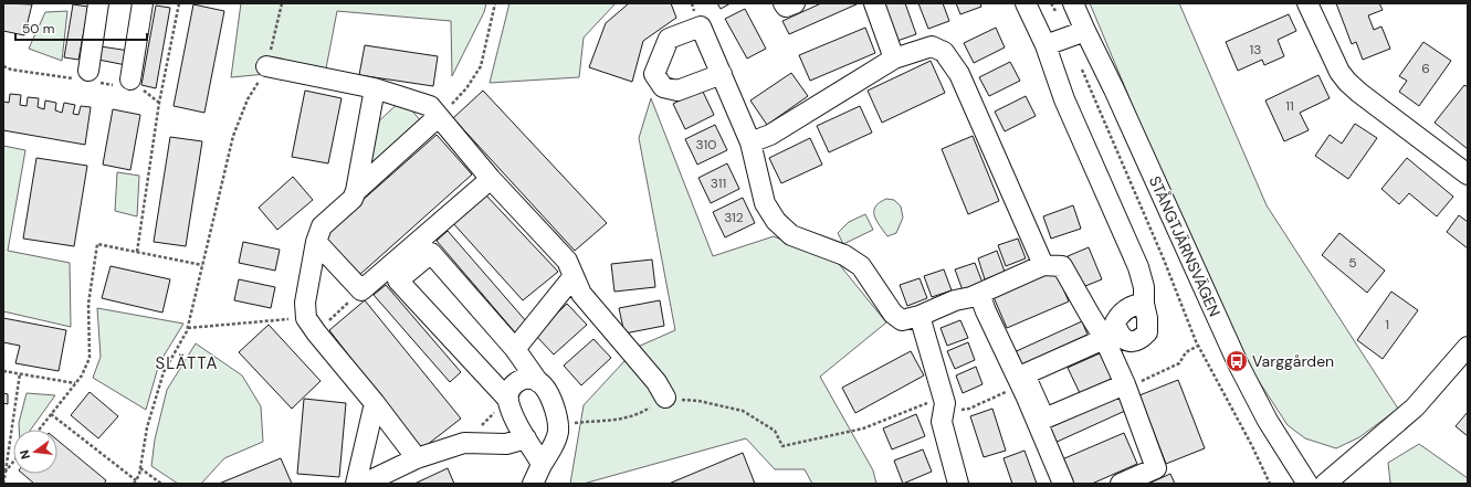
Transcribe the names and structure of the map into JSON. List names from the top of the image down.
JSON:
{
  "streets": {
    "street": ["STÅNGTJÄRNSVÄGEN"]
  },
  "districts": ["SLÄTTA"],
  "places": {
    "bus stop": ["Varggården"]
  },
  "house_numbers": [
    "13",
    "6",
    "11",
    "310",
    "311",
    "312",
    "5",
    "1"
  ],
  "scale_bar": "50 m",
  "north": "left"
}
